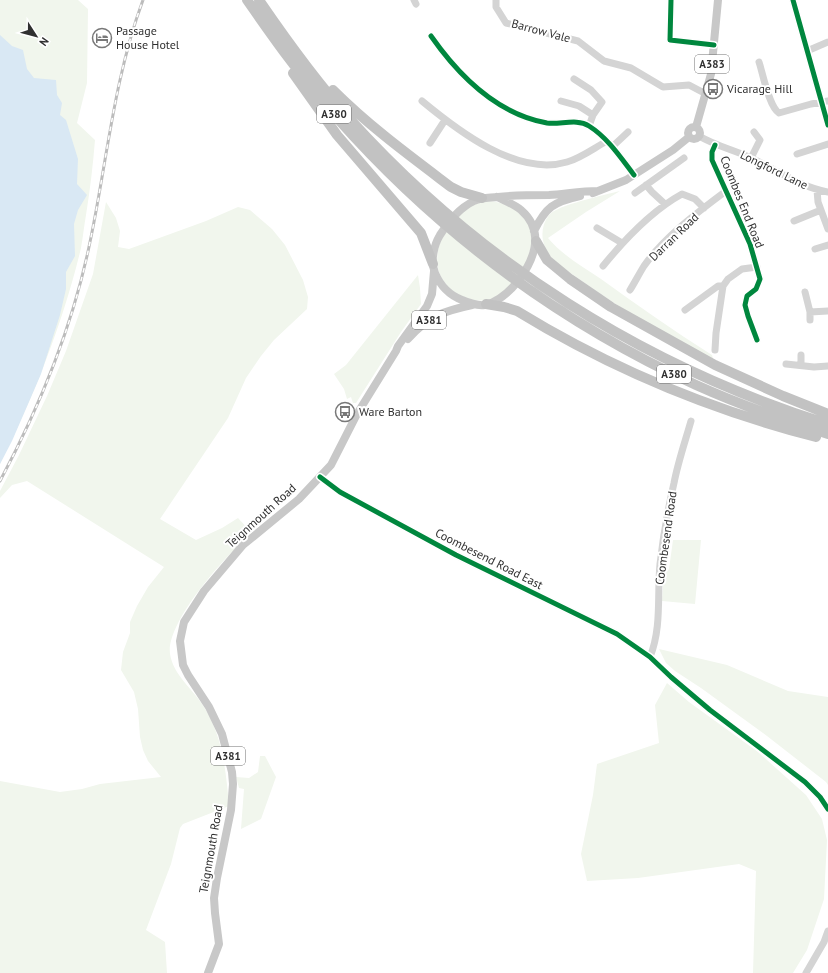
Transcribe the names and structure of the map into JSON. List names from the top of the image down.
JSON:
{
  "streets": {
    "highway": ["A380"],
    "main road": ["A383", "A381", "Teignmouth Road"],
    "street": [
      "Barrow Vale",
      "Longford Lane",
      "Coombes End Road",
      "Darran Road",
      "Coombesend Road",
      "Coombesend Road East"
    ]
  },
  "crossings": [
    ["Barrow Vale", "A383"],
    ["A383", "A380"],
    ["A383", "Longford Lane"],
    ["A383", "Teignmouth Road"],
    ["A380", "Teignmouth Road"],
    ["Longford Lane", "Coombes End Road"],
    ["Coombes End Road", "Darran Road"],
    ["Teignmouth Road", "Coombesend Road East"],
    ["Coombesend Road", "Coombesend Road East"]
  ],
  "places": {
    "hotel": ["Passage House Hotel"],
    "bus stop": ["Vicarage Hill", "Ware Barton"]
  },
  "north": "bottom right"
}
